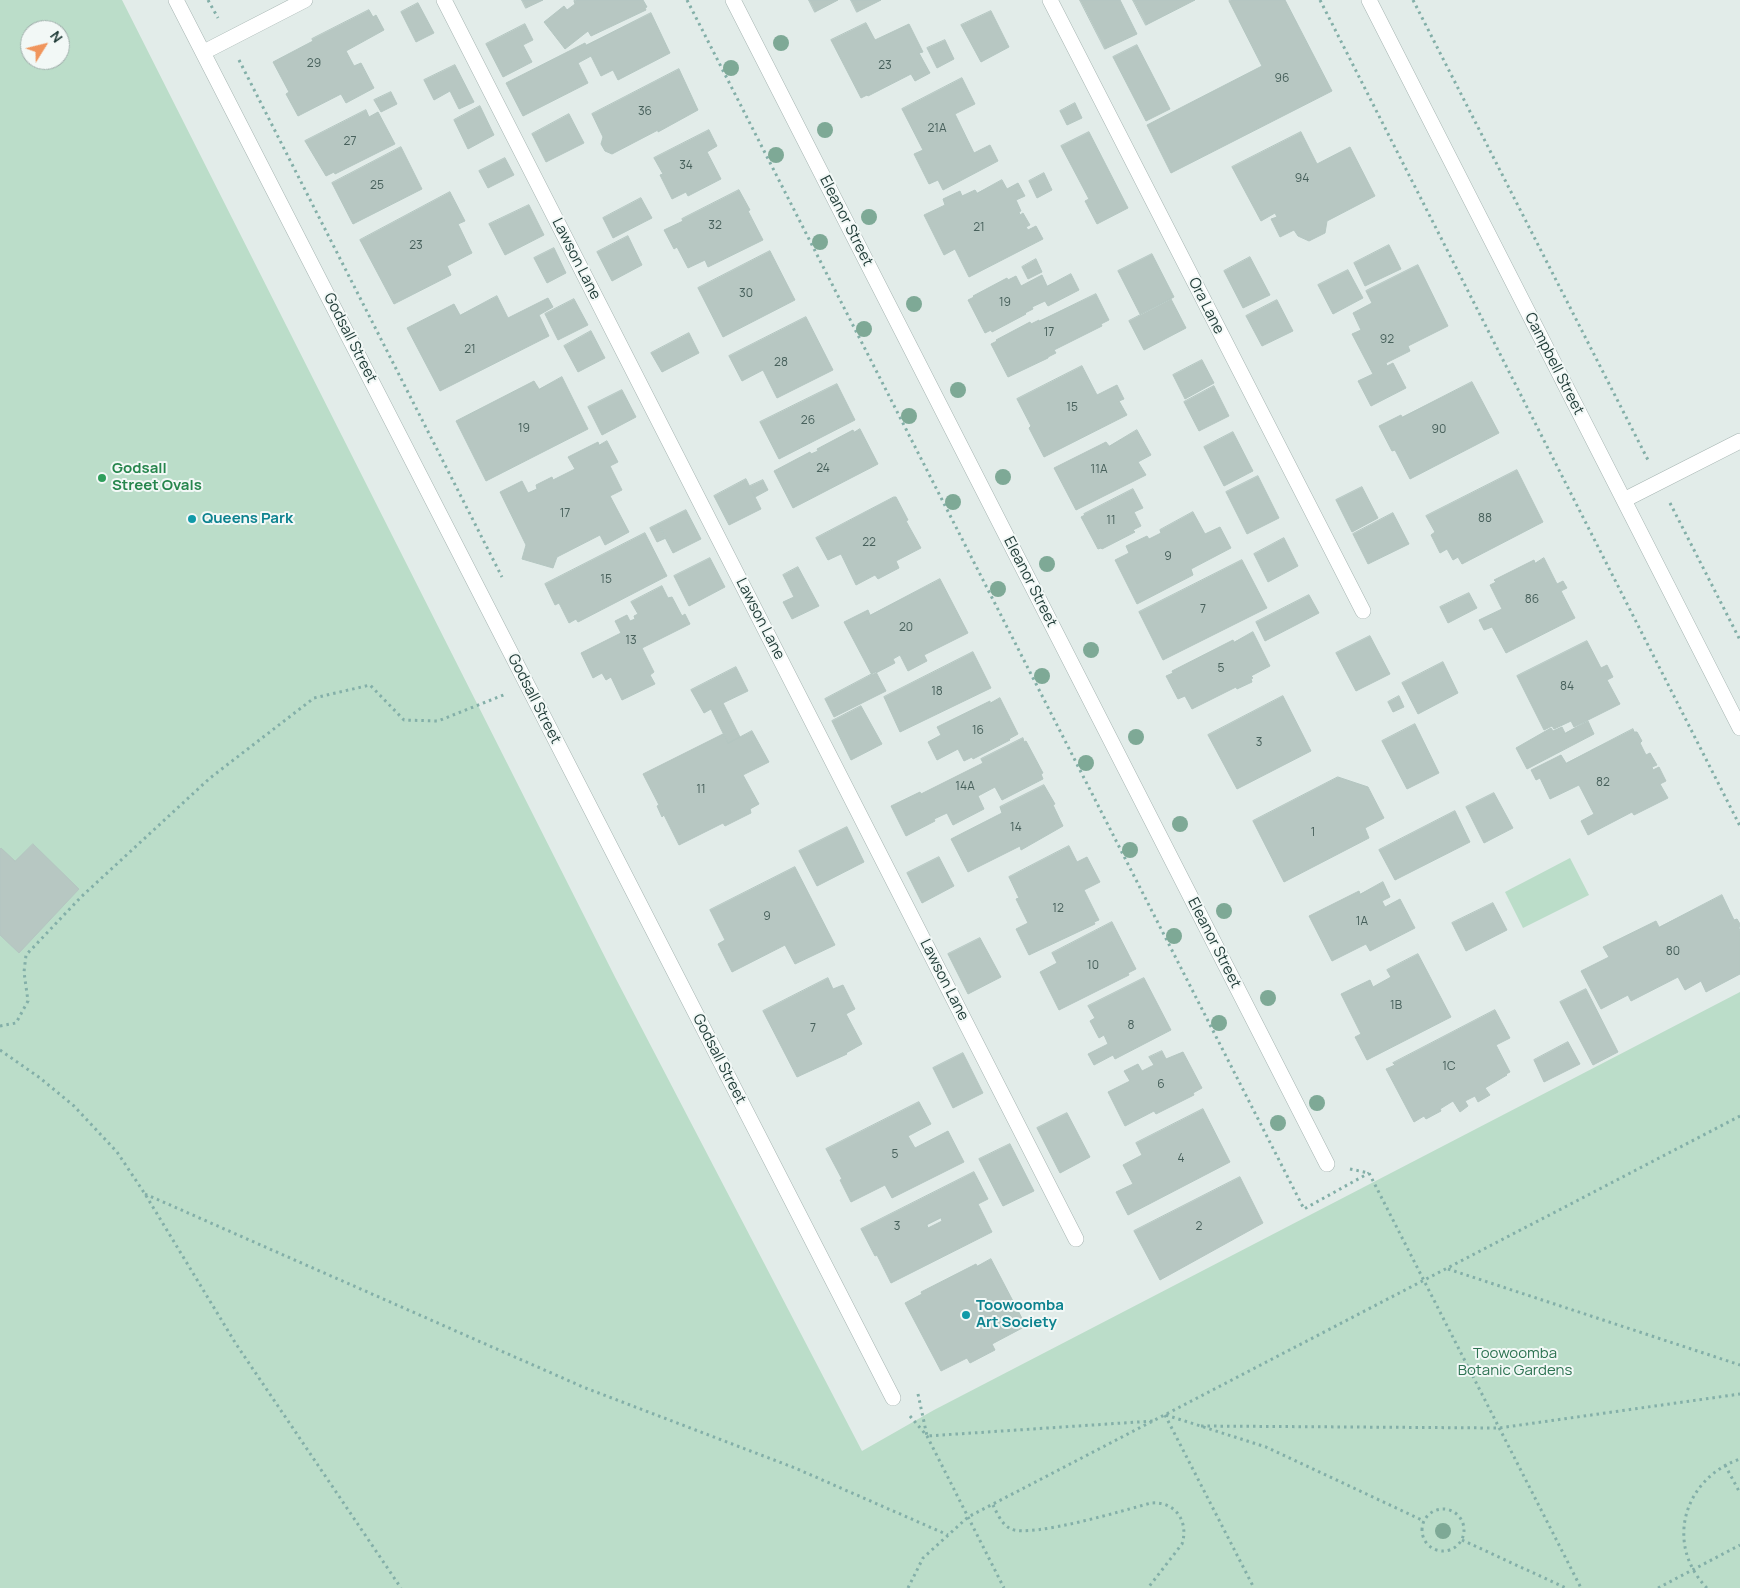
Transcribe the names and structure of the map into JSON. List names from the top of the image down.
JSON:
{
  "streets": {
    "street": [
      "Eleanor Street",
      "Lawson Lane",
      "Ora Lane",
      "Godsall Street",
      "Campbell Street"
    ]
  },
  "parks": ["Toowoomba Botanic Gardens"],
  "places": ["Godsall Street Ovals", "Queens Park", "Toowoomba Art Society"],
  "house_numbers": [
    "29",
    "23",
    "96",
    "36",
    "21A",
    "27",
    "34",
    "94",
    "25",
    "32",
    "21",
    "23",
    "30",
    "19",
    "17",
    "92",
    "21",
    "28",
    "15",
    "26",
    "19",
    "90",
    "24",
    "11A",
    "17",
    "88",
    "11",
    "22",
    "9",
    "15",
    "86",
    "7",
    "20",
    "13",
    "5",
    "84",
    "18",
    "16",
    "3",
    "82",
    "14A",
    "11",
    "14",
    "1",
    "12",
    "9",
    "1A",
    "80",
    "10",
    "1B",
    "8",
    "7",
    "1C",
    "6",
    "5",
    "4",
    "3",
    "2"
  ],
  "north": "top right"
}
